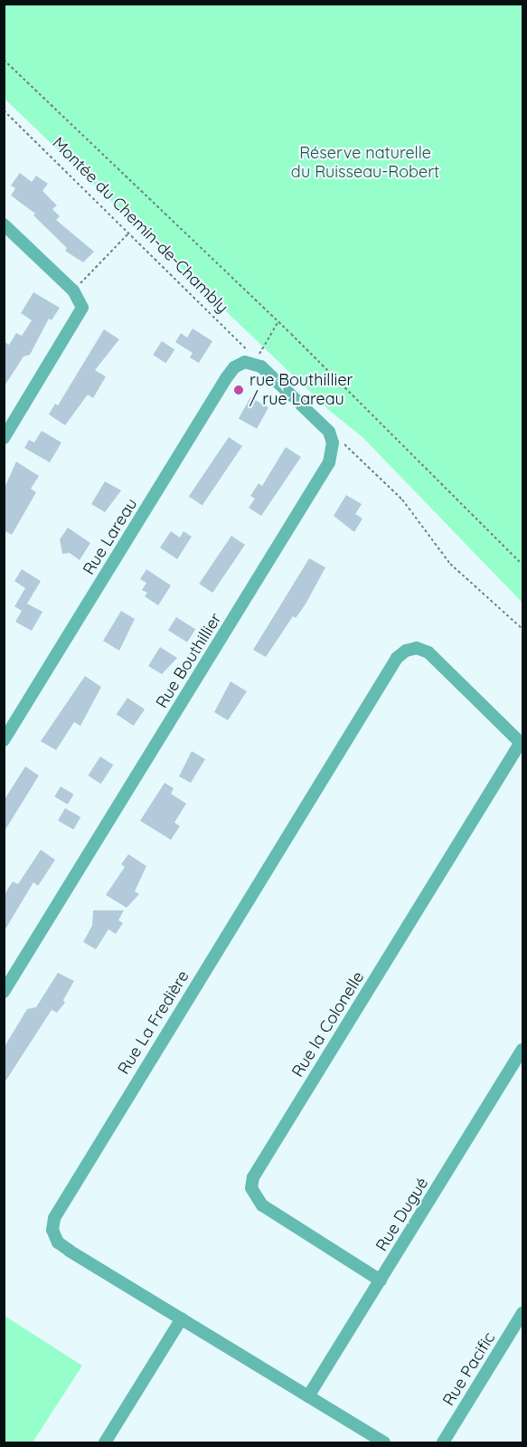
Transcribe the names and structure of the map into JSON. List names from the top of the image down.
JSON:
{
  "streets": {
    "street": [
      "Rue Lareau",
      "Rue Bouthillier",
      "Rue La Fredière",
      "Rue la Colonelle",
      "Rue Dugué",
      "Rue Pacific"
    ],
    "path": ["Montée du Chemin-de-Chambly"]
  },
  "crossings": [
    ["Montée du Chemin-de-Chambly", "Rue Lareau"],
    ["Rue La Fredière", "Rue la Colonelle"],
    ["Rue La Fredière", "Rue Dugué"],
    ["Rue la Colonelle", "Rue Dugué"]
  ],
  "parks": ["Réserve naturelle du Ruisseau-Robert"],
  "places": ["rue Bouthillier / rue Lareau"]
}
